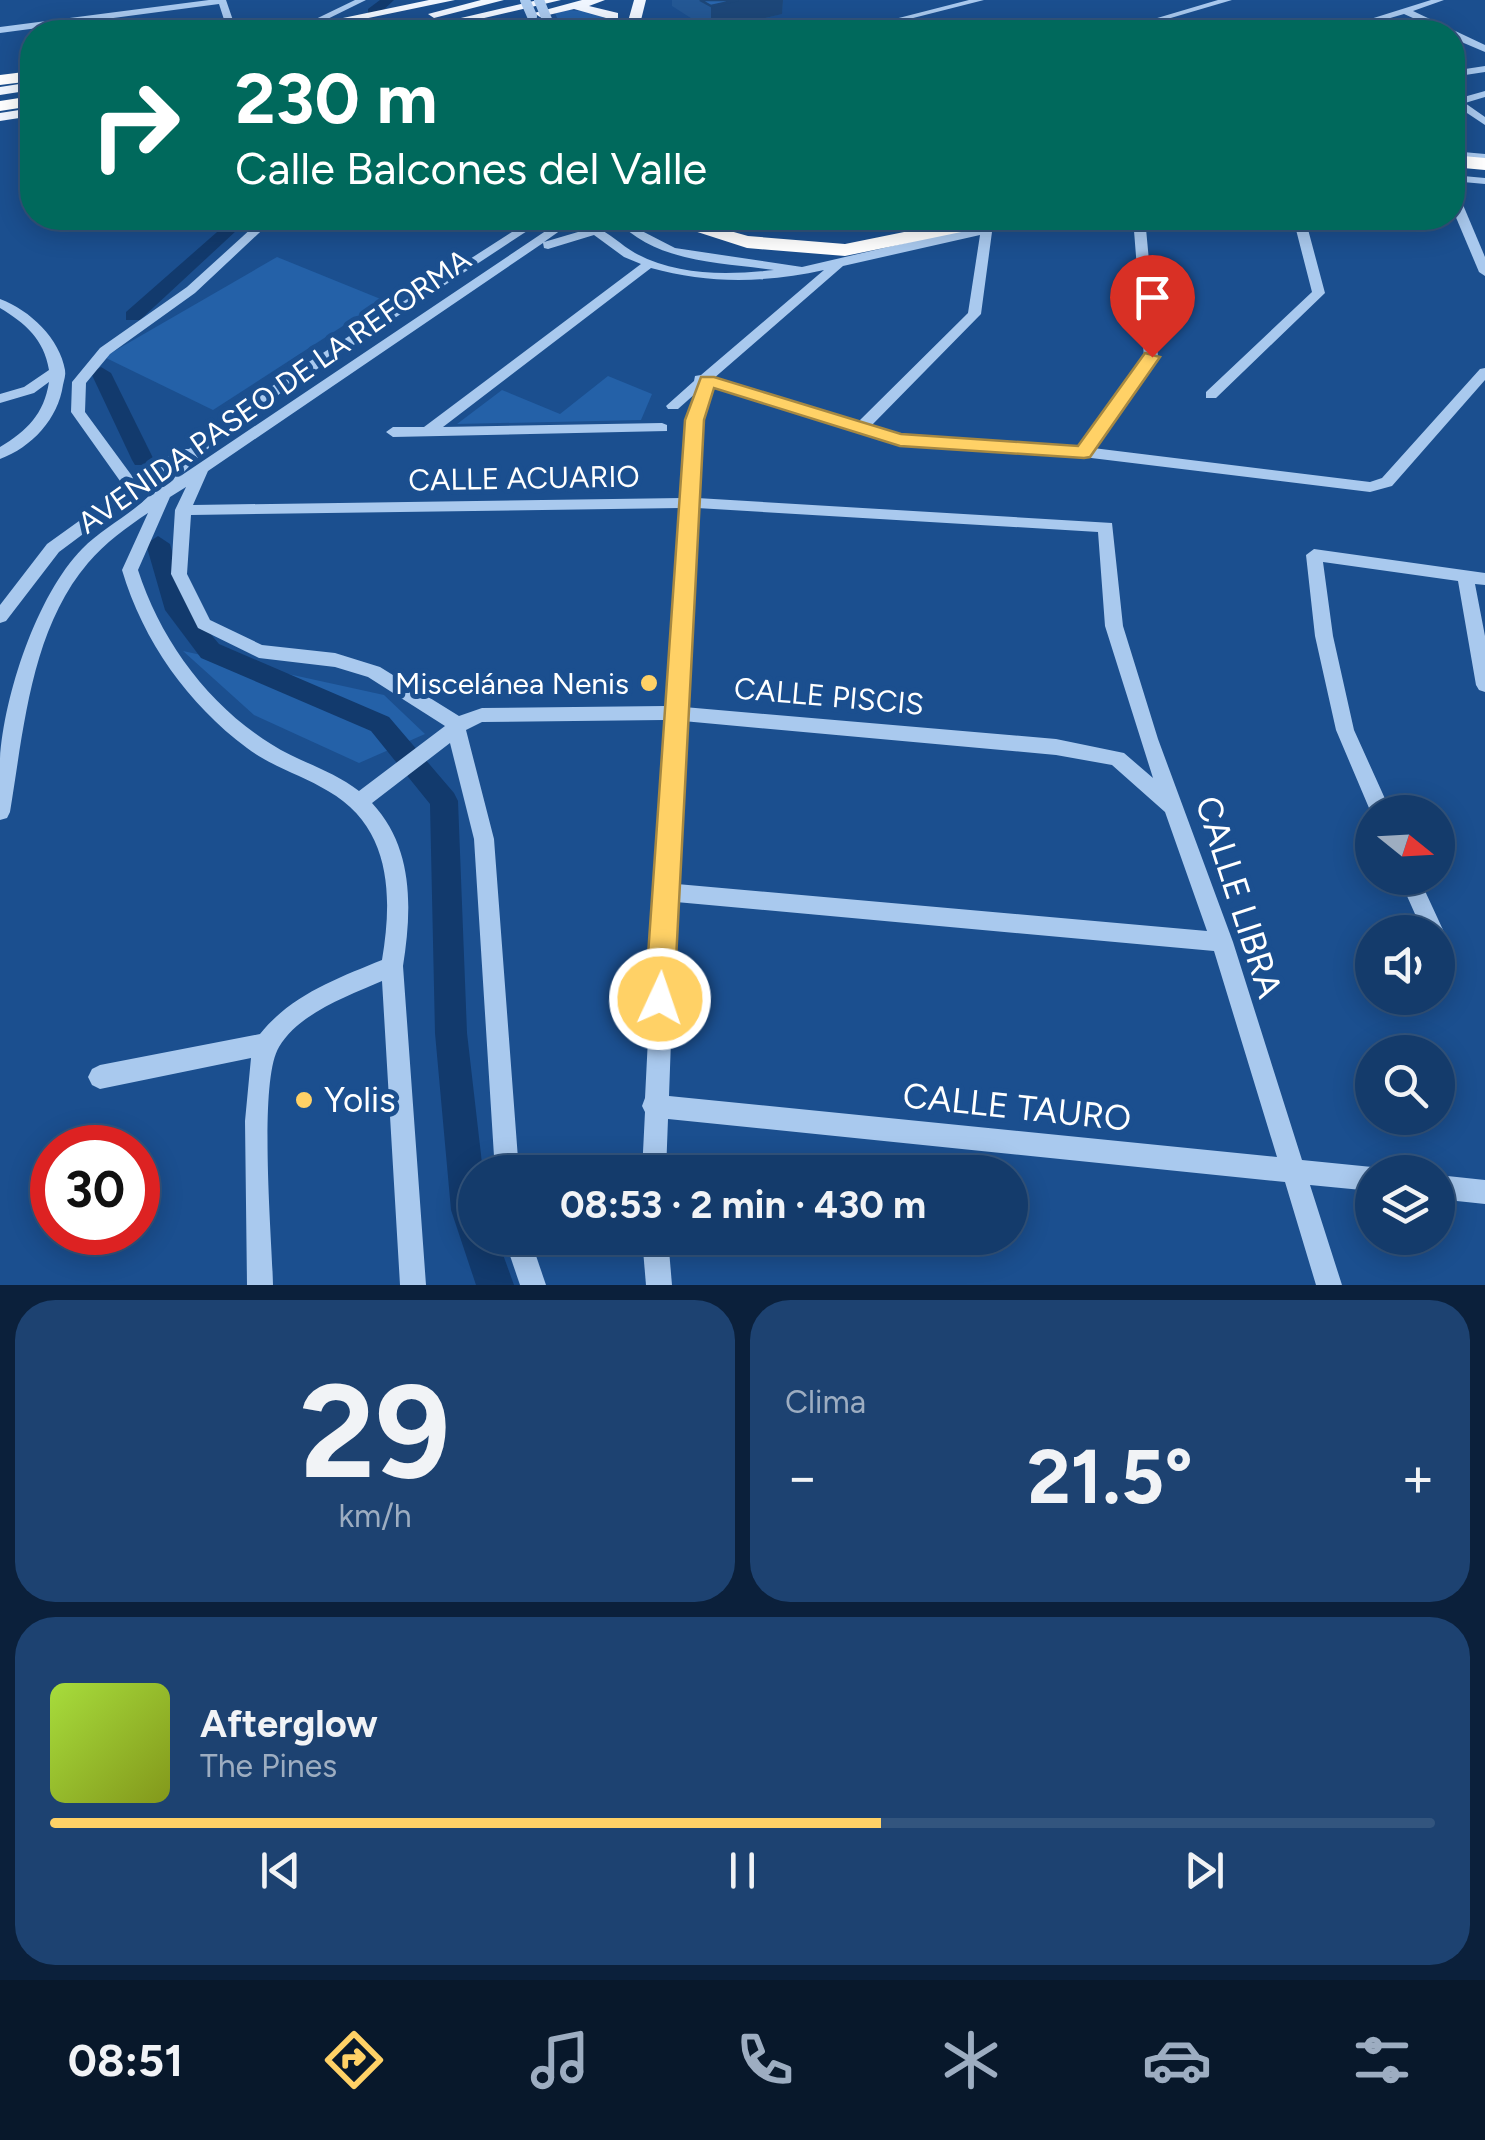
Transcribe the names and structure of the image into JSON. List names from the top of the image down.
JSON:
{
  "streets": {
    "street": [
      "AVENIDA PASEO DE LA REFORMA",
      "CALLE ACUARIO",
      "CALLE PISCIS",
      "CALLE LIBRA",
      "CALLE TAURO"
    ]
  },
  "crossings": [
    ["CALLE ACUARIO", "CALLE LIBRA"],
    ["CALLE PISCIS", "CALLE LIBRA"],
    ["CALLE LIBRA", "CALLE TAURO"]
  ],
  "places": ["Miscelánea Nenis", "Yolis"],
  "north": "right",
  "page": {
    "turn": ["230 m", "Calle Balcones del Valle"],
    "limit": "30",
    "trip": "08:53 · 2 min · 430 m",
    "tile": [
      ["29", "km/h"],
      "Clima"
    ],
    "heat": ["−", "21.5°", "+"],
    "song": ["Afterglow", "The Pines"],
    "tabs": "08:51"
  }
}
